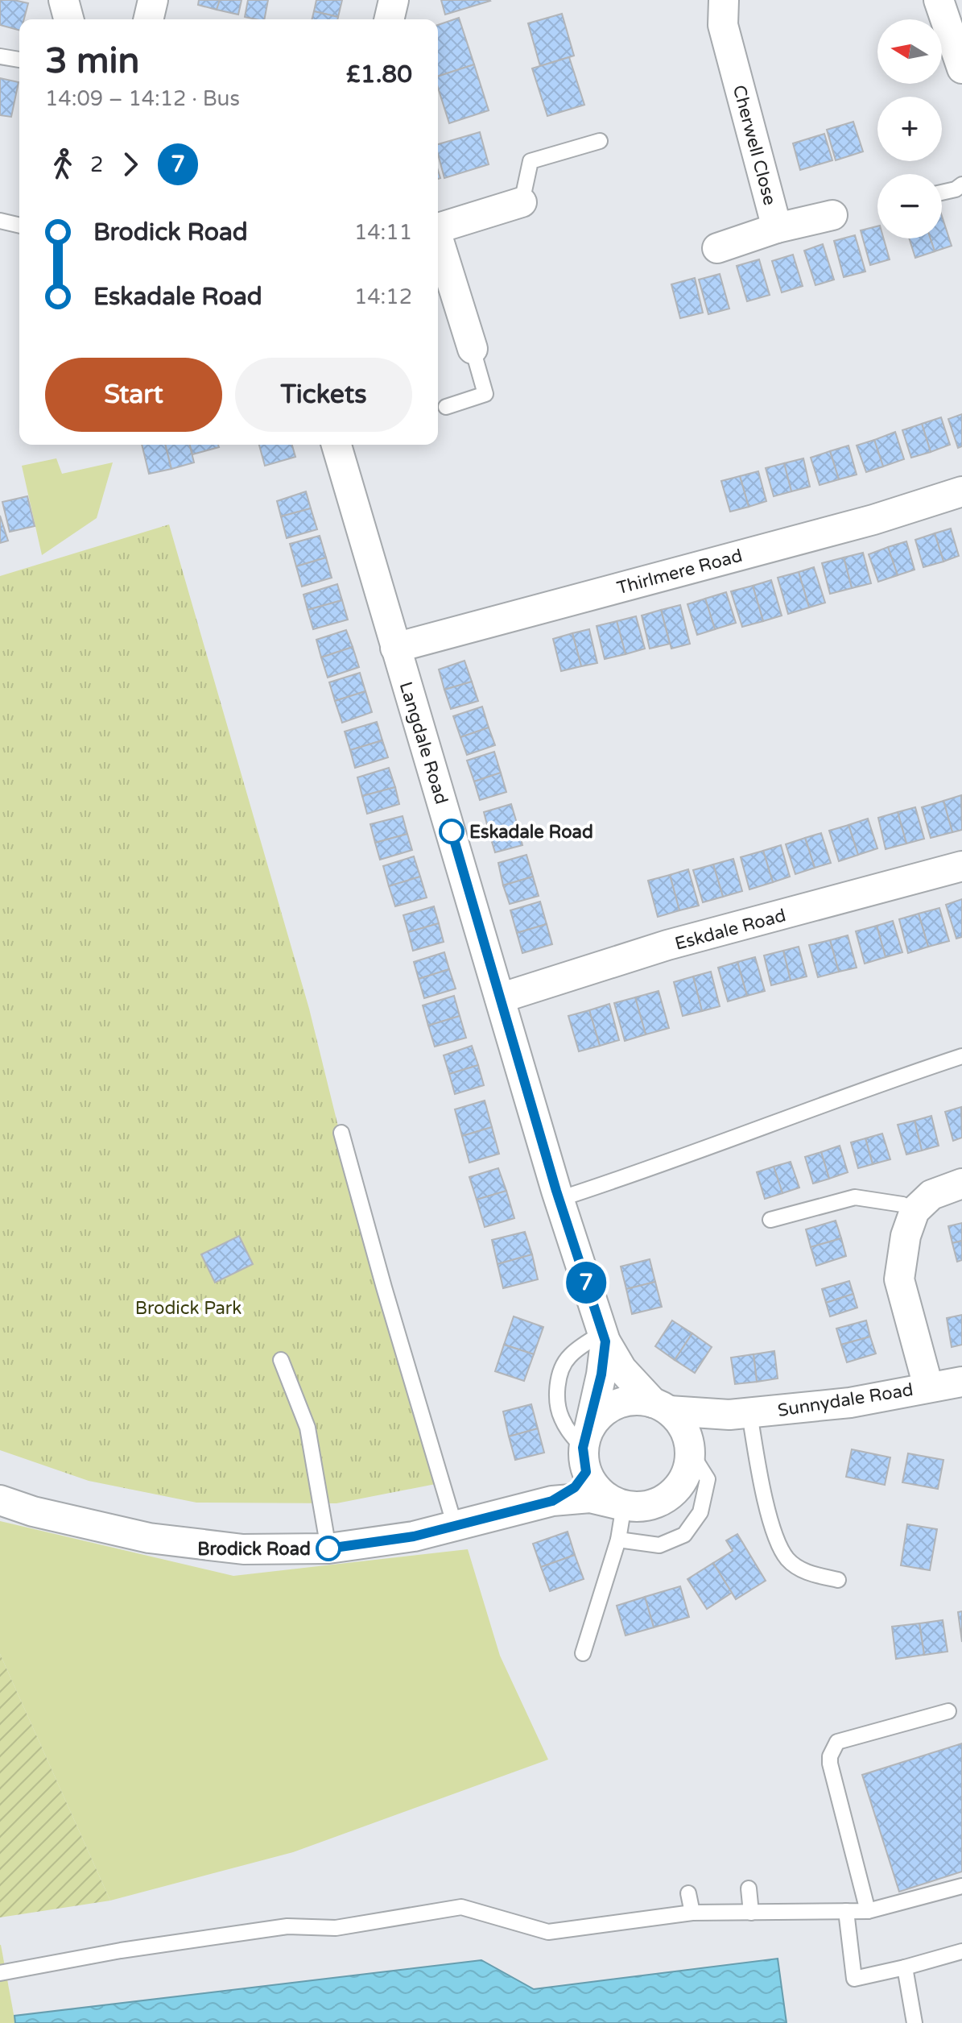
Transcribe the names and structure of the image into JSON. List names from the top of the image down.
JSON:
{
  "streets": {
    "street": [
      "Cherwell Close",
      "Thirlmere Road",
      "Langdale Road",
      "Eskdale Road",
      "Sunnydale Road"
    ]
  },
  "crossings": [
    ["Thirlmere Road", "Langdale Road"],
    ["Langdale Road", "Eskdale Road"],
    ["Langdale Road", "Sunnydale Road"]
  ],
  "parks": ["Brodick Park"],
  "places": ["Eskadale Road", "Brodick Road"],
  "lines": ["bus line 7"],
  "north": "left",
  "page": {
    "on_map": "7",
    "map_buttons": ["+", "−"],
    "heading": ["3 min", "14:09 – 14:12 · Bus", "£1.80"],
    "legs": ["2", "7"],
    "list": [
      {
        "name": "Brodick Road",
        "value": "14:11"
      },
      {
        "name": "Eskadale Road",
        "value": "14:12"
      }
    ],
    "buttons": ["Start", "Tickets"]
  }
}
